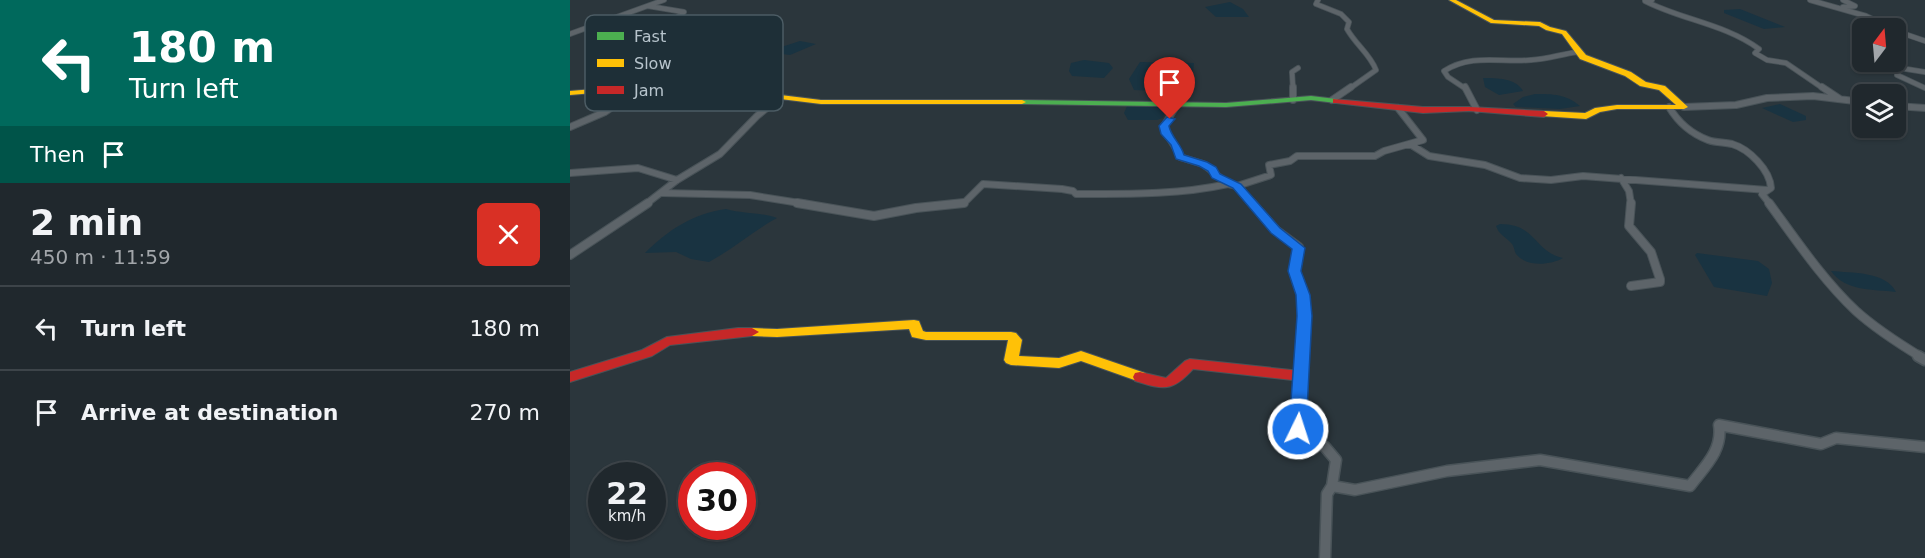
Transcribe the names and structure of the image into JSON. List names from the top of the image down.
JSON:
{
  "legend": ["Fast", "Slow", "Jam"],
  "north": "top",
  "page": {
    "turn": ["180 m", "Turn left"],
    "then": "Then",
    "heading": ["2 min", "450 m · 11:59"],
    "list": [
      {
        "name": "Turn left",
        "value": "180 m"
      },
      {
        "name": "Arrive at destination",
        "value": "270 m"
      }
    ],
    "speed": "22 km/h",
    "limit": "30"
  }
}
